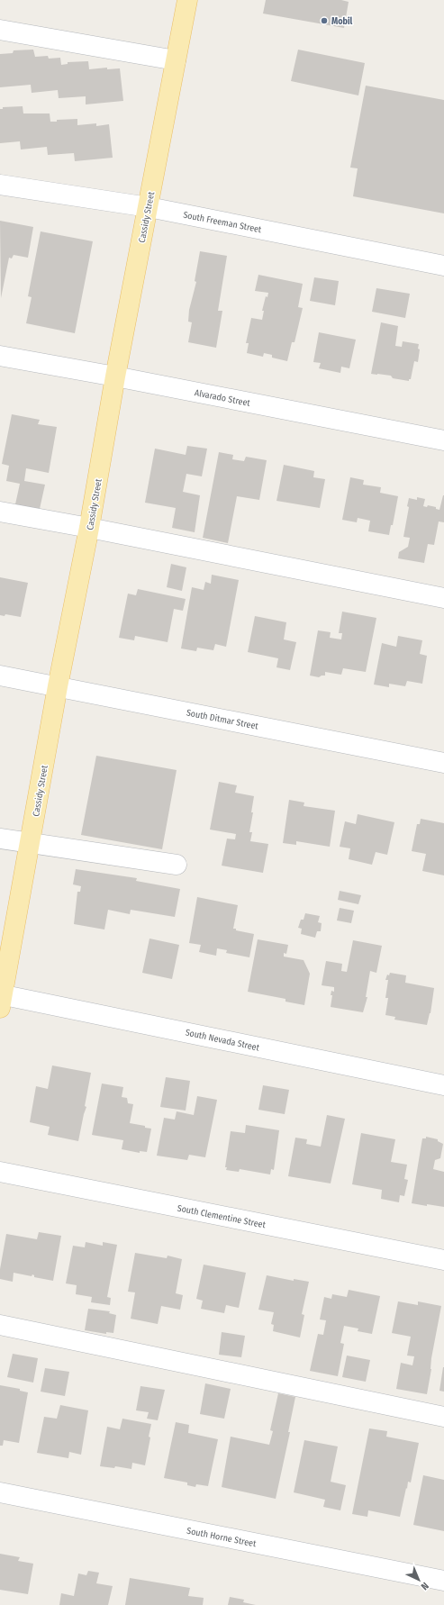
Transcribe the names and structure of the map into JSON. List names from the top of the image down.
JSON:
{
  "streets": {
    "main road": ["Cassidy Street"],
    "street": [
      "South Freeman Street",
      "Alvarado Street",
      "South Ditmar Street",
      "South Nevada Street",
      "South Clementine Street",
      "South Horne Street"
    ]
  },
  "crossings": [
    ["Cassidy Street", "South Freeman Street"],
    ["Cassidy Street", "Alvarado Street"],
    ["Cassidy Street", "South Ditmar Street"],
    ["Cassidy Street", "South Nevada Street"]
  ],
  "places": ["Mobil"],
  "north": "bottom right"
}
